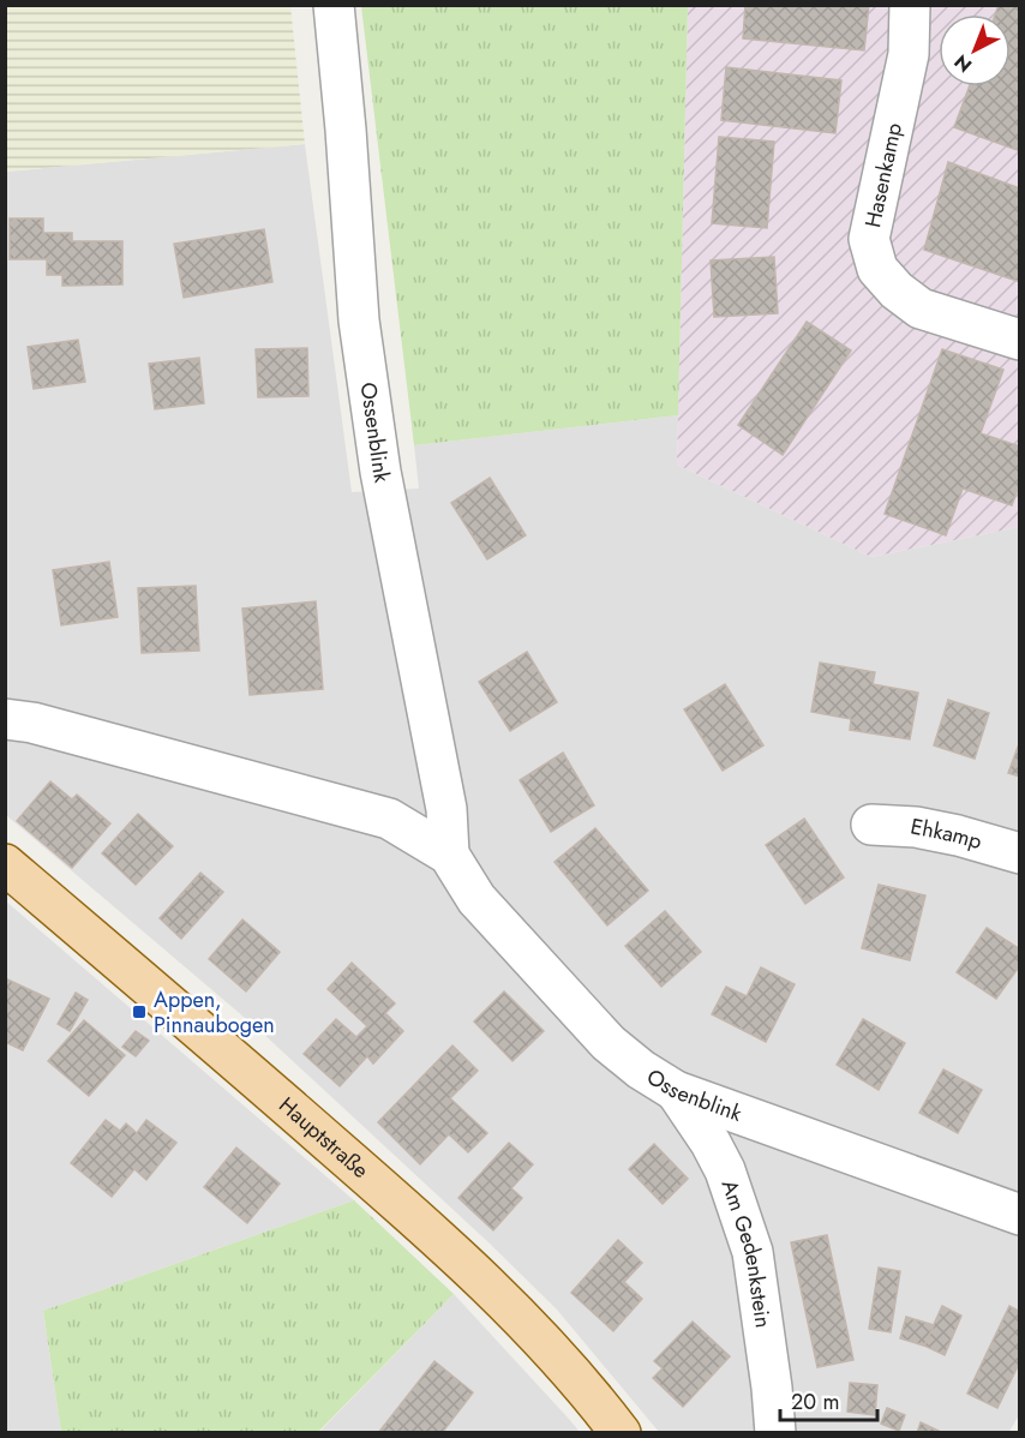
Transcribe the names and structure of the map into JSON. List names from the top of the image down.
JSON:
{
  "streets": {
    "main road": ["Hauptstraße"],
    "street": [
      "Hasenkamp",
      "Ossenblink",
      "Ehkamp",
      "Am Gedenkstein"
    ]
  },
  "crossings": [
    ["Ossenblink", "Am Gedenkstein"]
  ],
  "places": {
    "transit": ["Appen, Pinnaubogen"]
  },
  "scale_bar": "20 m",
  "north": "bottom left"
}
